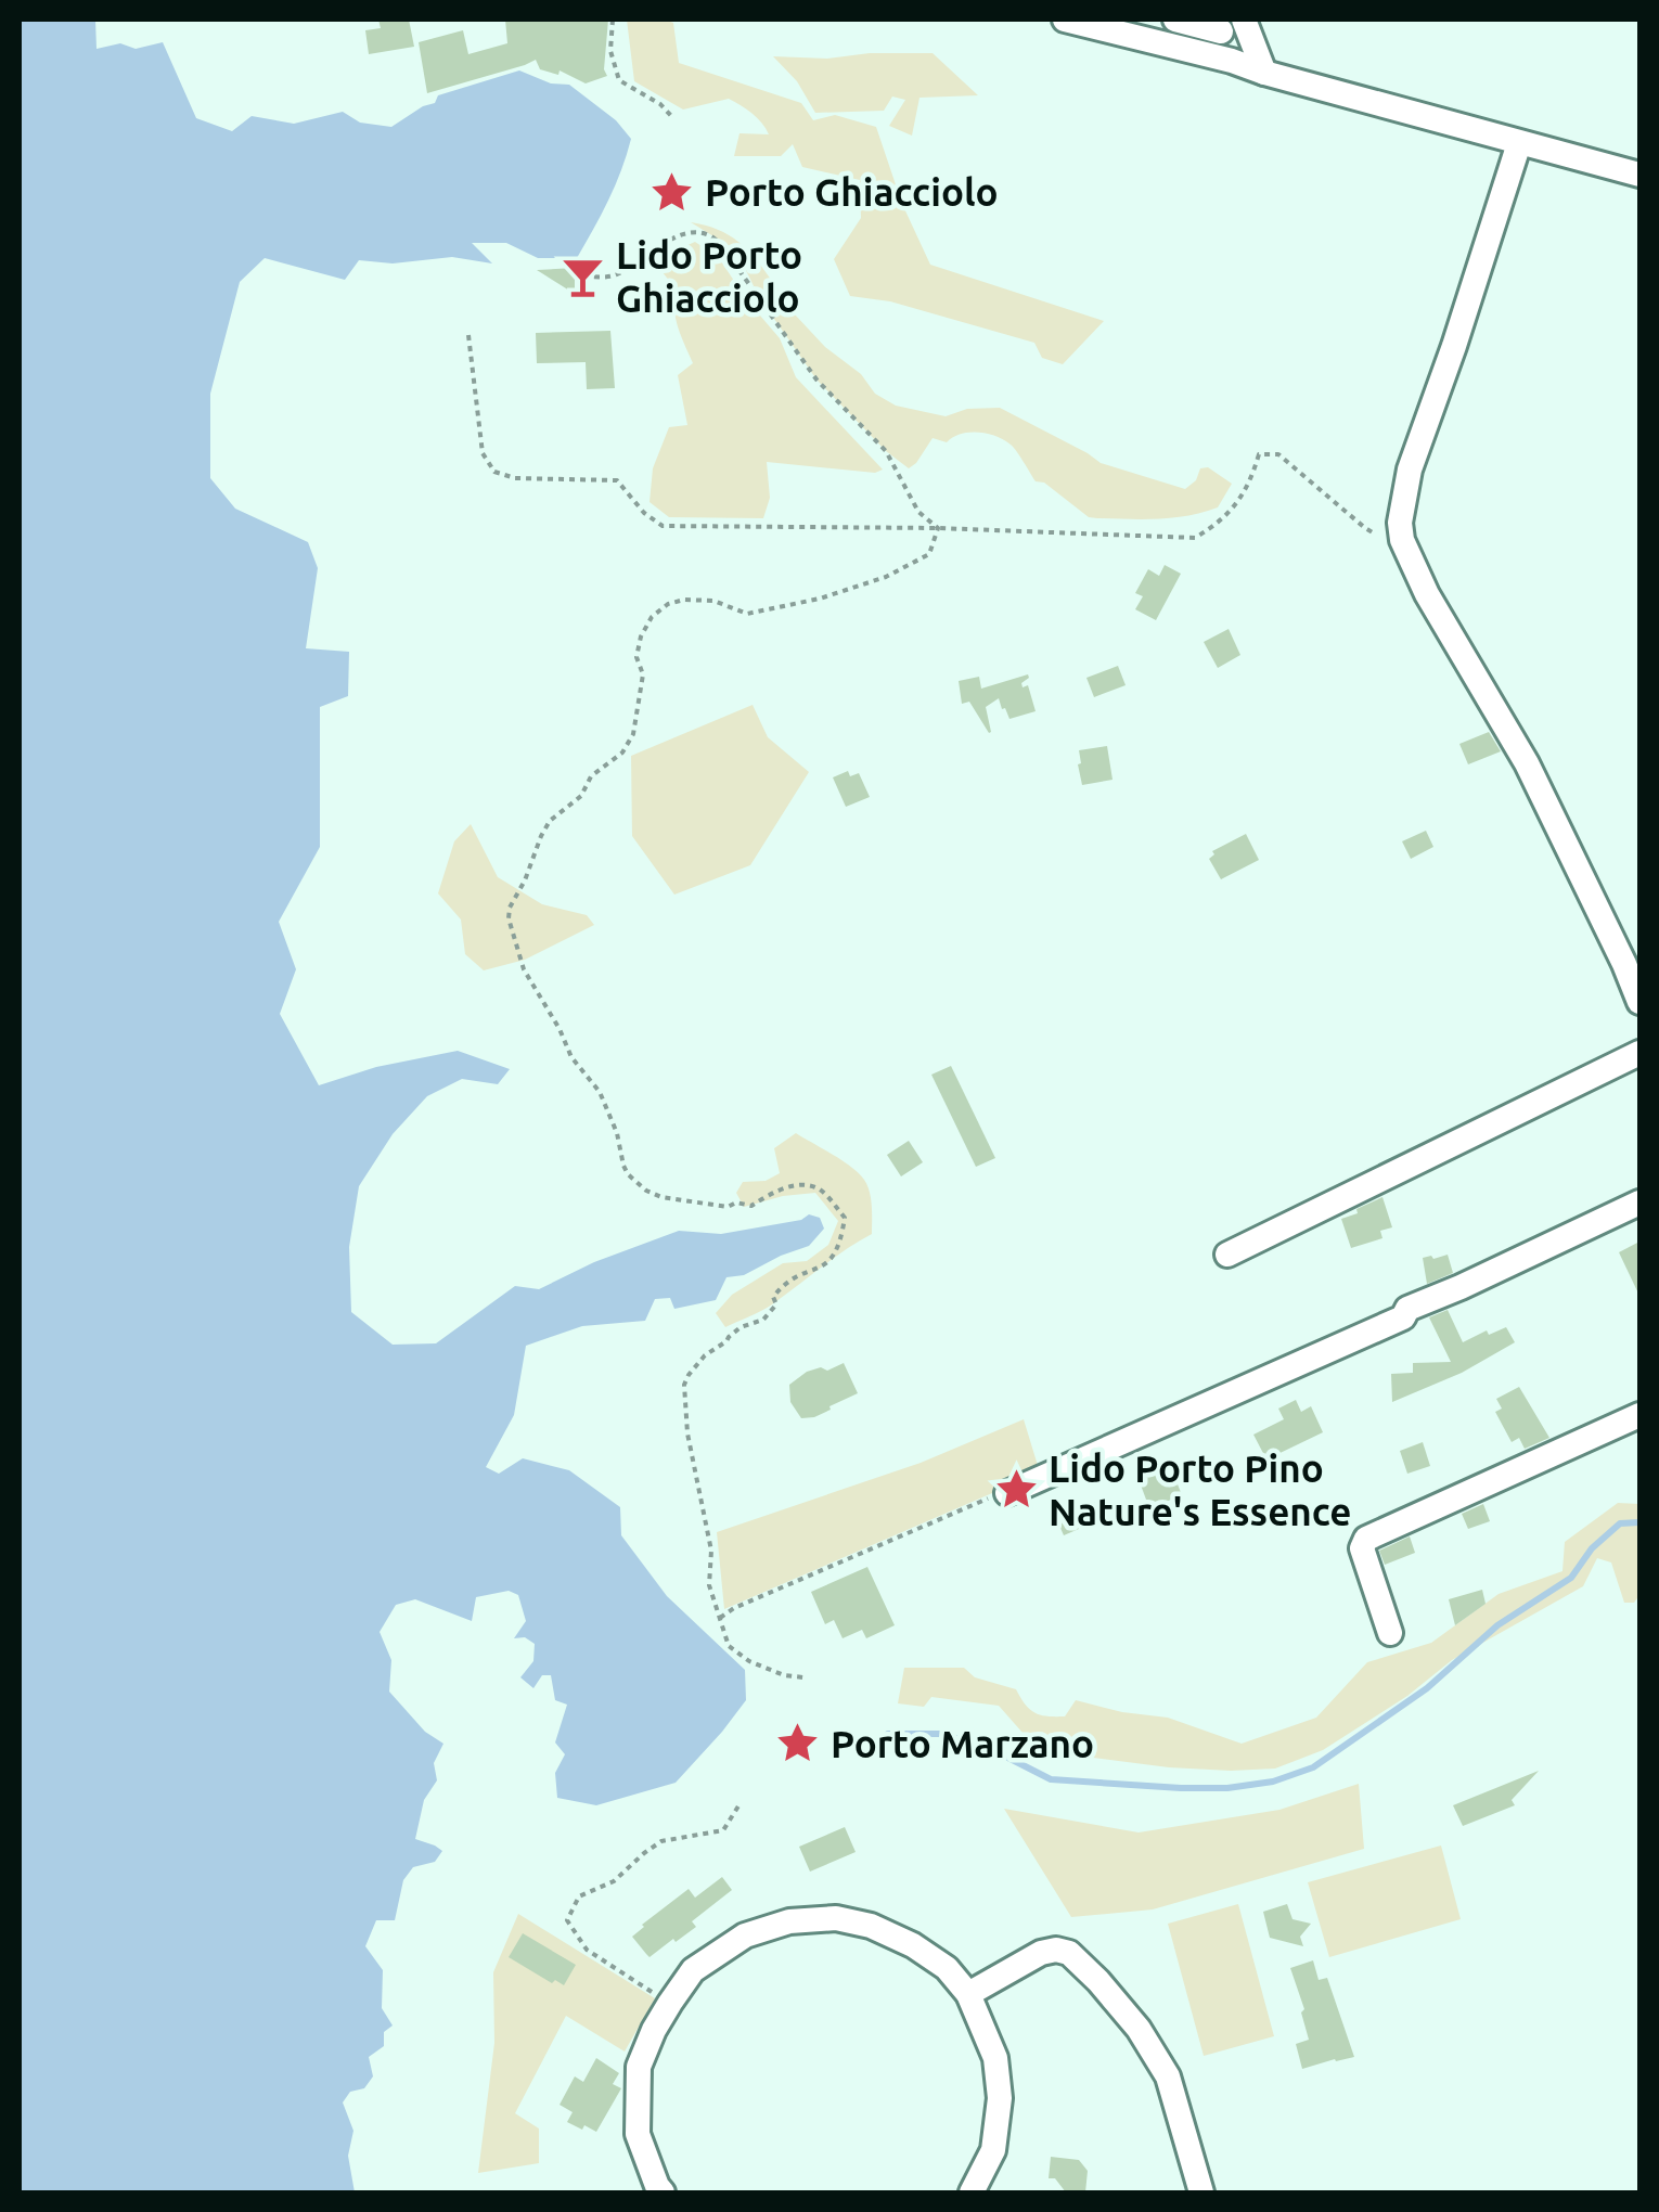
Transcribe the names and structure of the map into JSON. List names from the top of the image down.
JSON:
{
  "places": {
    "place": ["Porto Ghiacciolo", "Lido Porto Pino Nature's Essence", "Porto Marzano"],
    "bar": ["Lido Porto Ghiacciolo"]
  }
}
